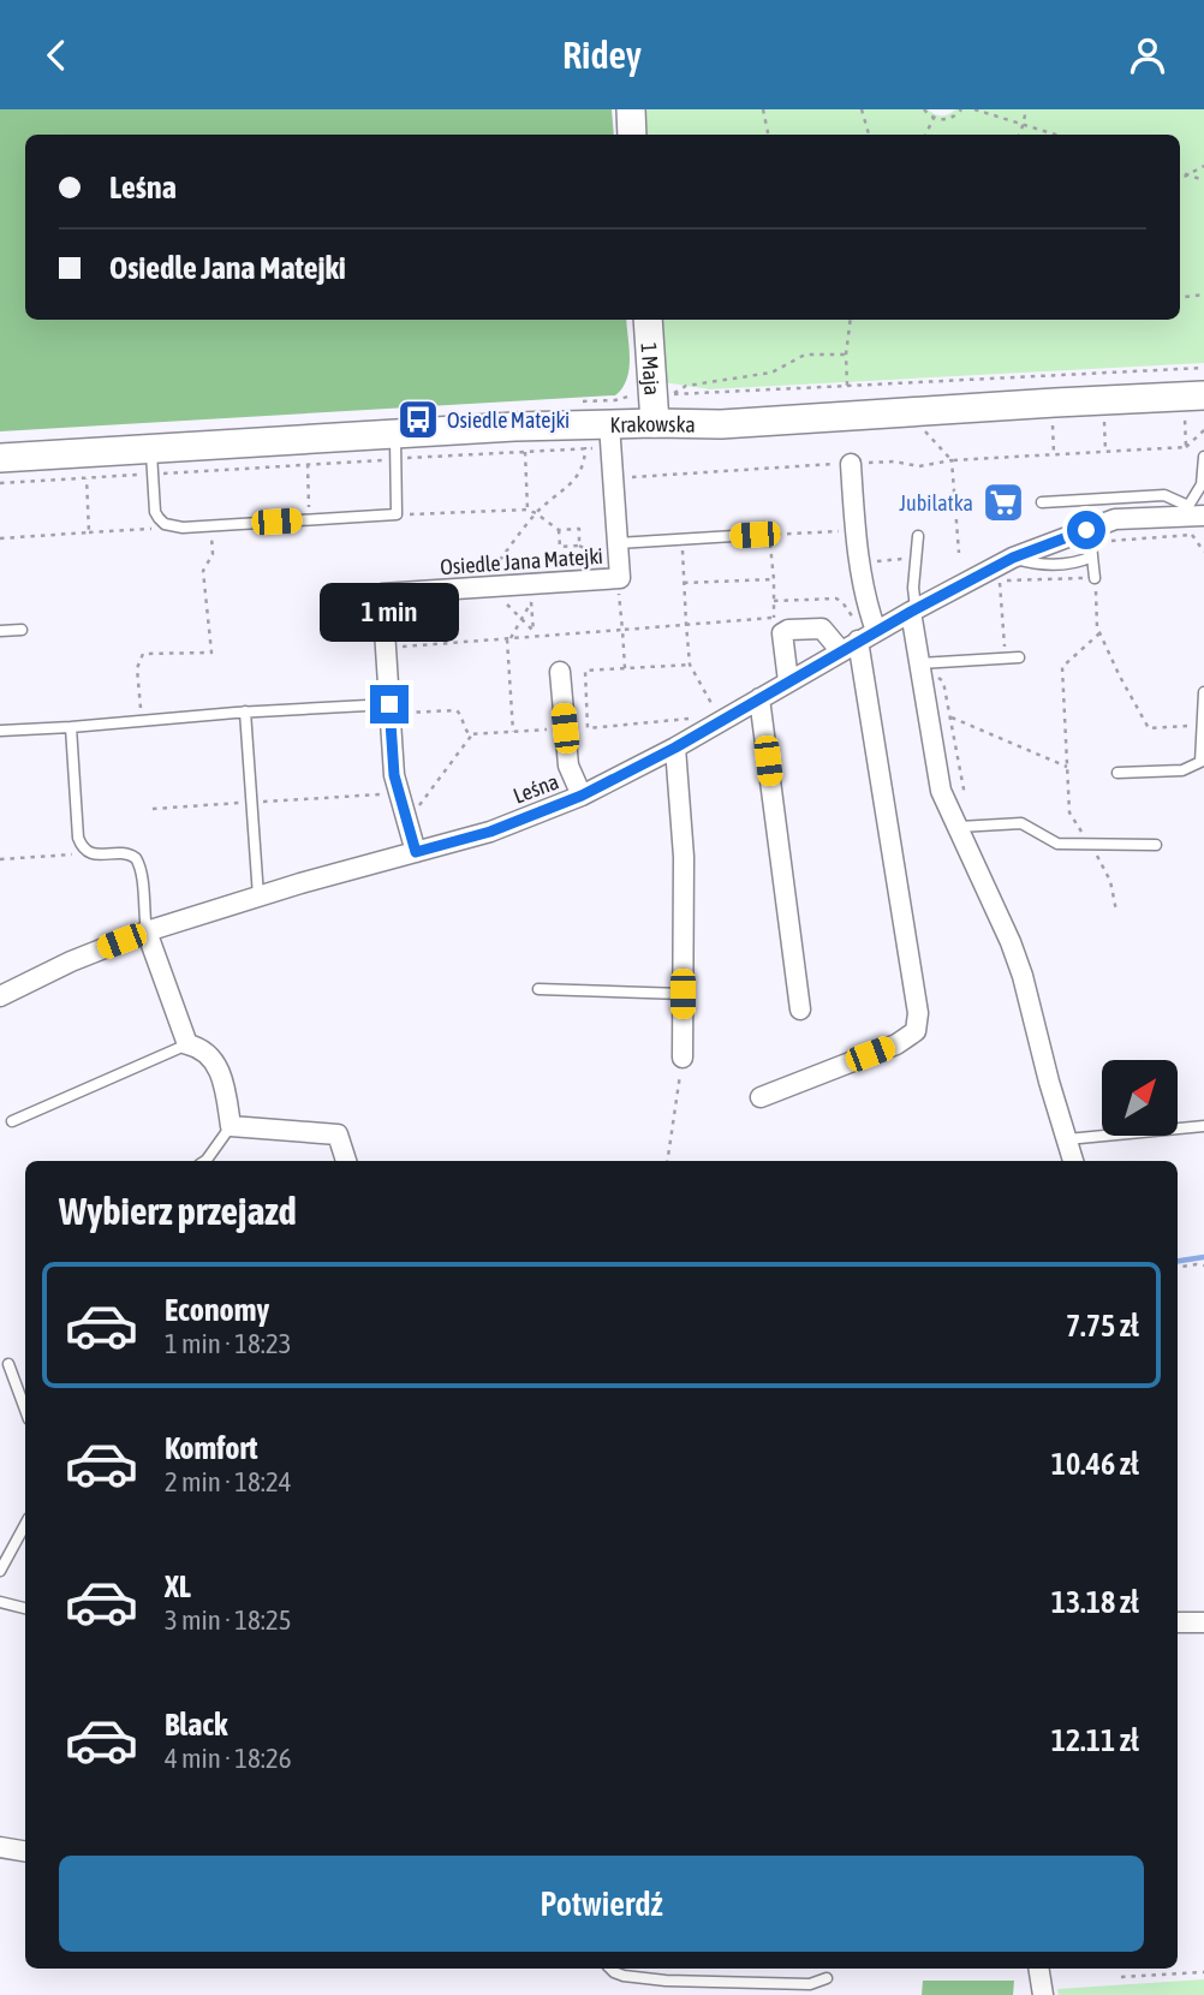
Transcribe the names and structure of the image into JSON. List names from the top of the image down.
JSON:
{
  "streets": {
    "street": [
      "1 Maja",
      "Krakowska",
      "Osiedle Jana Matejki",
      "Leśna"
    ]
  },
  "crossings": [
    ["1 Maja", "Krakowska"],
    ["Krakowska", "Osiedle Jana Matejki"],
    ["Osiedle Jana Matejki", "Leśna"]
  ],
  "places": {
    "bus stop": ["Osiedle Matejki"],
    "supermarket": ["Jubilatka"]
  },
  "north": "top right",
  "page": {
    "header": "Ridey",
    "banner": ["Leśna", "Osiedle Jana Matejki"],
    "bubble": "1 min",
    "heading": "Wybierz przejazd",
    "list": [
      {
        "name": "Economy",
        "note": "1 min · 18:23",
        "value": "7.75 zł"
      },
      {
        "name": "Komfort",
        "note": "2 min · 18:24",
        "value": "10.46 zł"
      },
      {
        "name": "XL",
        "note": "3 min · 18:25",
        "value": "13.18 zł"
      },
      {
        "name": "Black",
        "note": "4 min · 18:26",
        "value": "12.11 zł"
      }
    ],
    "buttons": "Potwierdź"
  }
}
